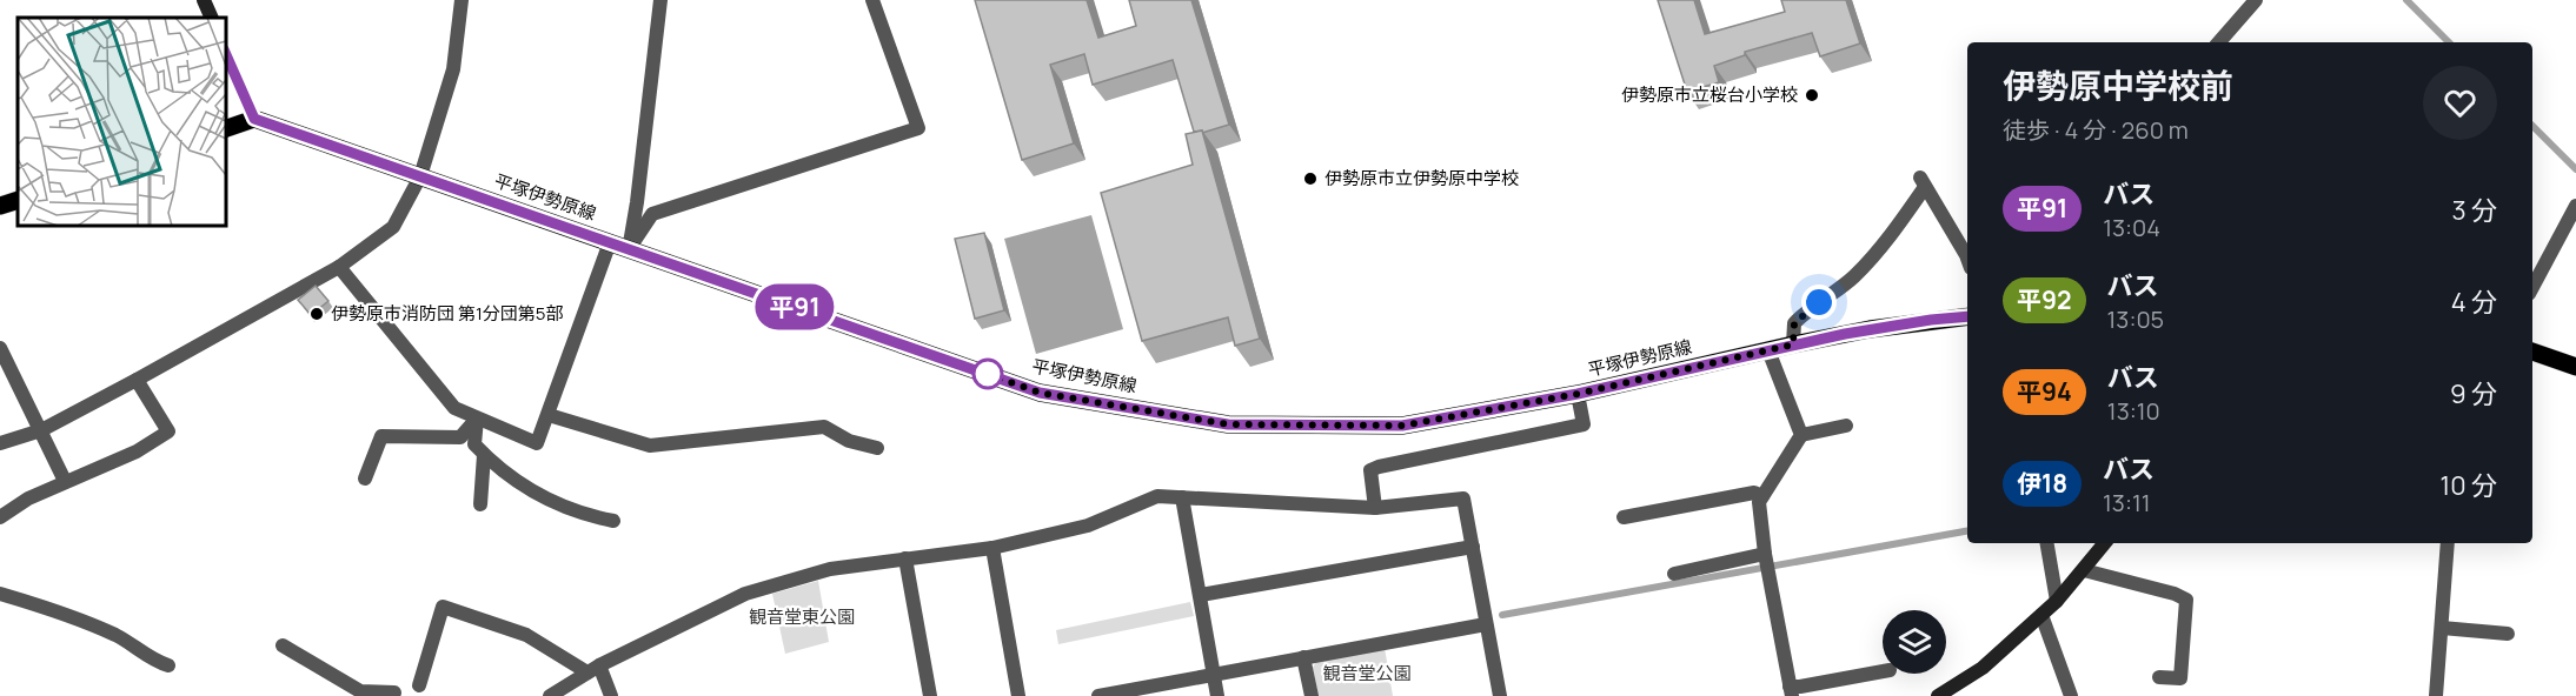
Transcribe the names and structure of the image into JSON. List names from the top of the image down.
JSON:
{
  "streets": {
    "main road": ["平塚伊勢原線"]
  },
  "parks": ["観音堂東公園", "観音堂公園"],
  "places": ["伊勢原市立桜台小学校", "伊勢原市立伊勢原中学校", "伊勢原市消防団 第1分団第5部"],
  "lines": ["bus line 平91"],
  "page": {
    "on_map": "平91",
    "heading": ["伊勢原中学校前", "徒歩 · 4 分 · 260 m"],
    "list": [
      {
        "mark": "平91",
        "name": "バス",
        "note": "13:04",
        "value": "3 分"
      },
      {
        "mark": "平92",
        "name": "バス",
        "note": "13:05",
        "value": "4 分"
      },
      {
        "mark": "平94",
        "name": "バス",
        "note": "13:10",
        "value": "9 分"
      },
      {
        "mark": "伊18",
        "name": "バス",
        "note": "13:11",
        "value": "10 分"
      }
    ]
  }
}
